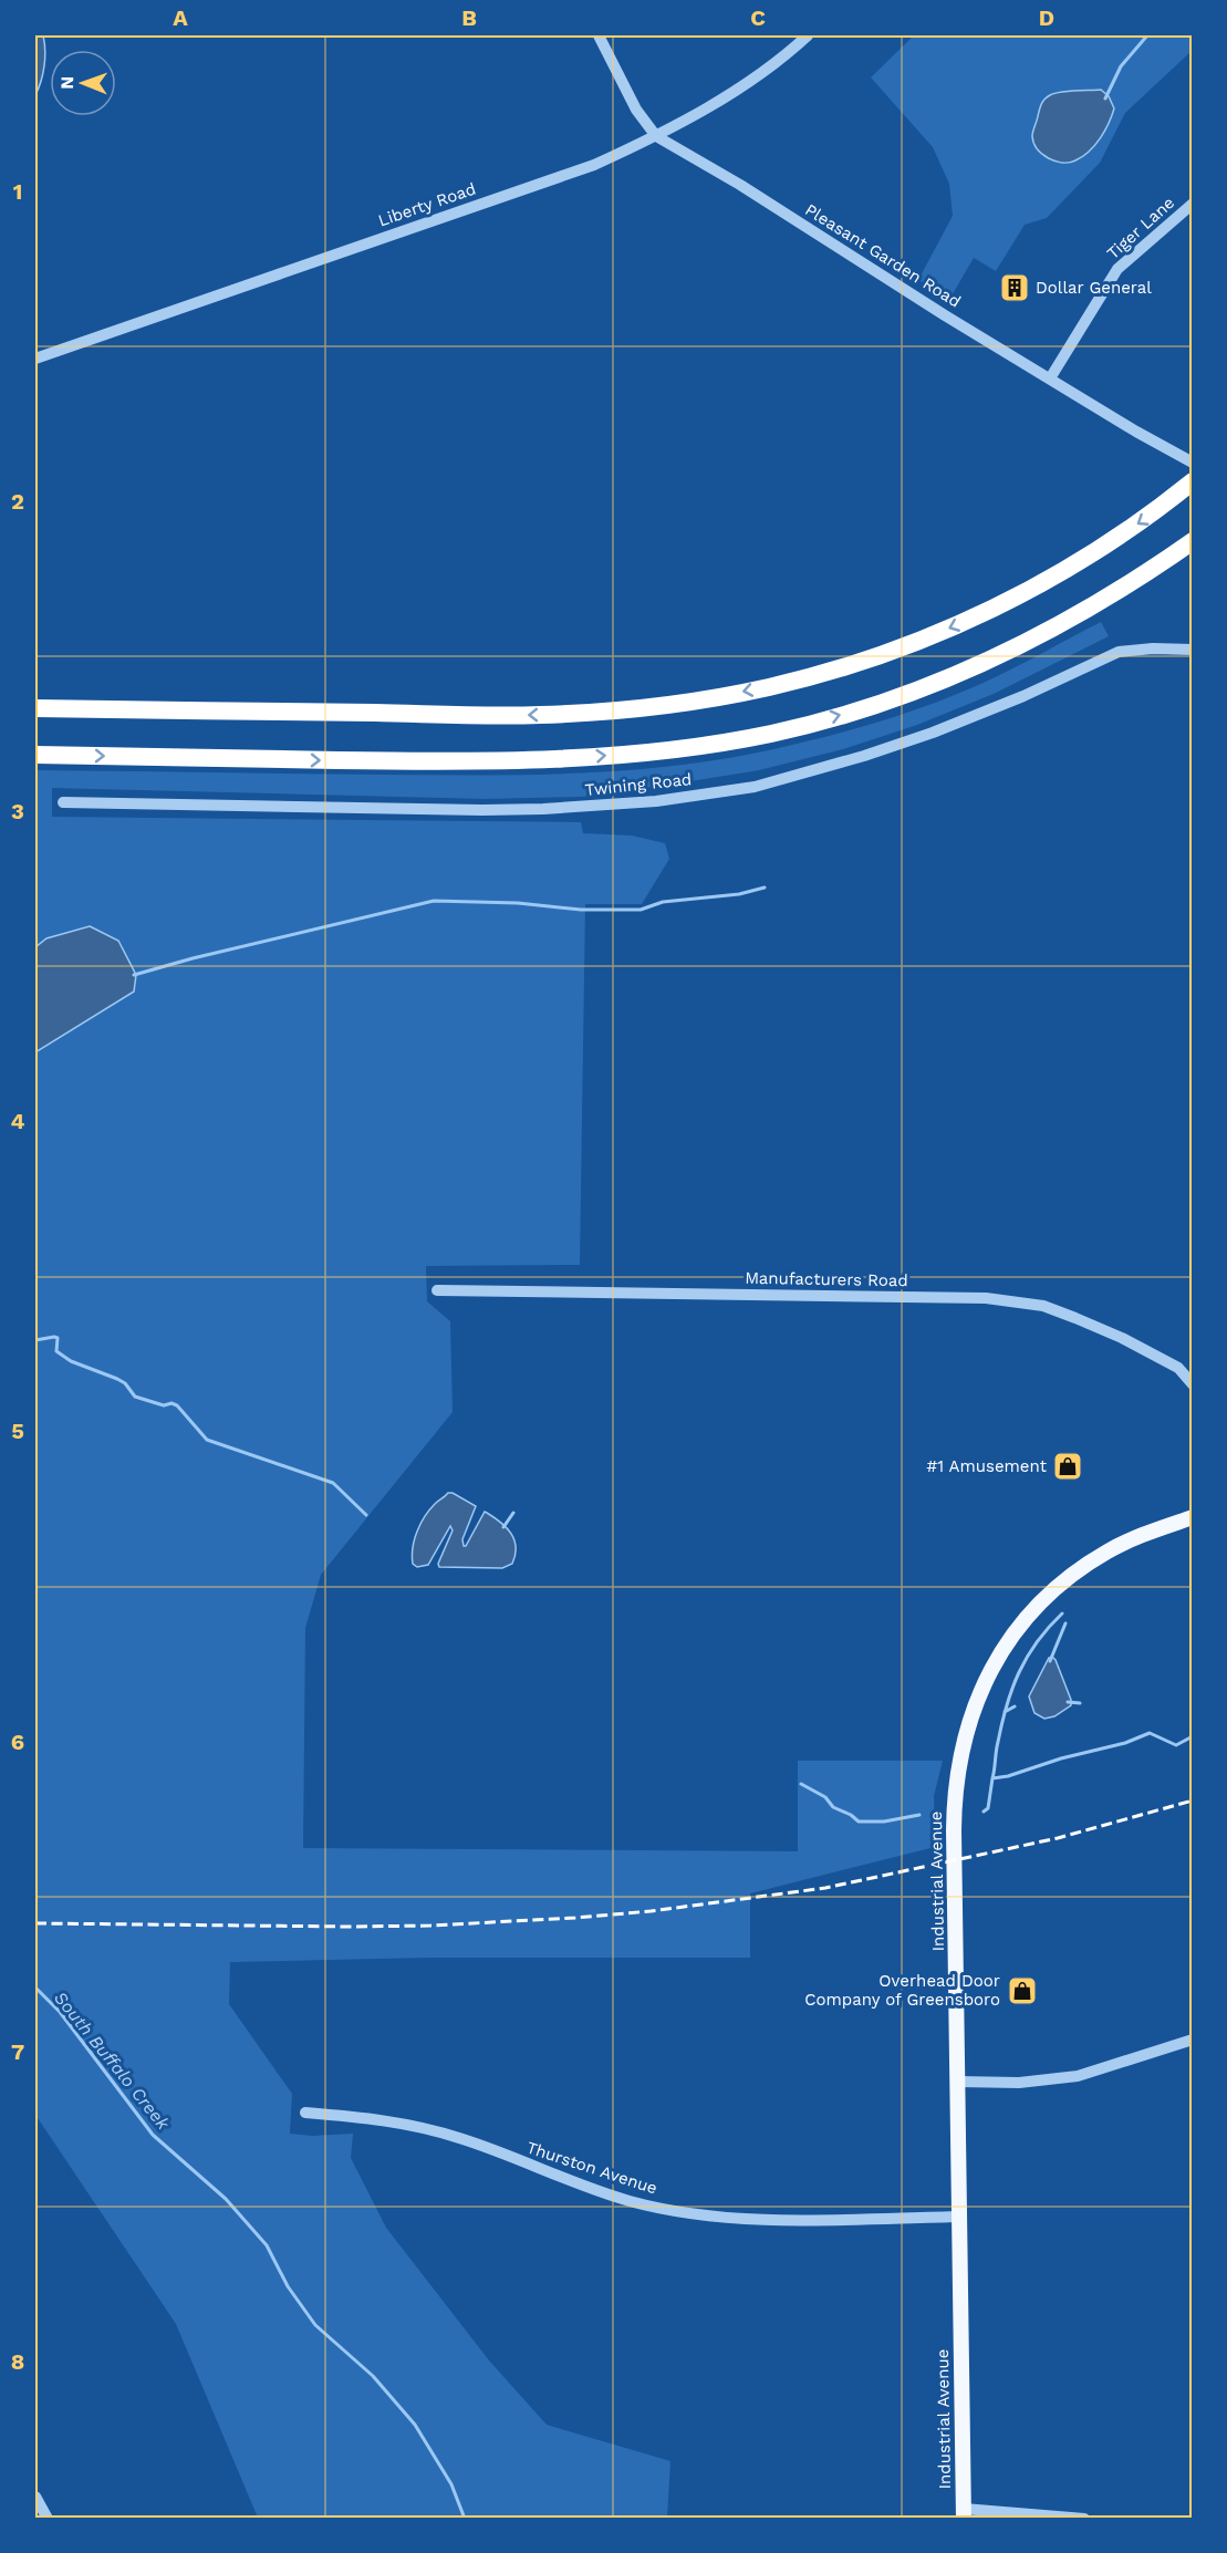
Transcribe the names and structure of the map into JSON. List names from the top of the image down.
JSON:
{
  "streets": {
    "main road": ["Industrial Avenue"],
    "street": [
      "Liberty Road",
      "Tiger Lane",
      "Pleasant Garden Road",
      "Twining Road",
      "Manufacturers Road",
      "Thurston Avenue"
    ]
  },
  "crossings": [
    ["Liberty Road", "Pleasant Garden Road"],
    ["Tiger Lane", "Pleasant Garden Road"],
    ["Industrial Avenue", "Thurston Avenue"]
  ],
  "water": ["South Buffalo Creek"],
  "places": {
    "building": ["Dollar General"],
    "shop": ["#1 Amusement", "Overhead Door Company of Greensboro"]
  },
  "north": "left",
  "grid": {
    "columns": [
      "A",
      "B",
      "C",
      "D"
    ],
    "rows": [
      "1",
      "2",
      "3",
      "4",
      "5",
      "6",
      "7",
      "8"
    ]
  }
}
